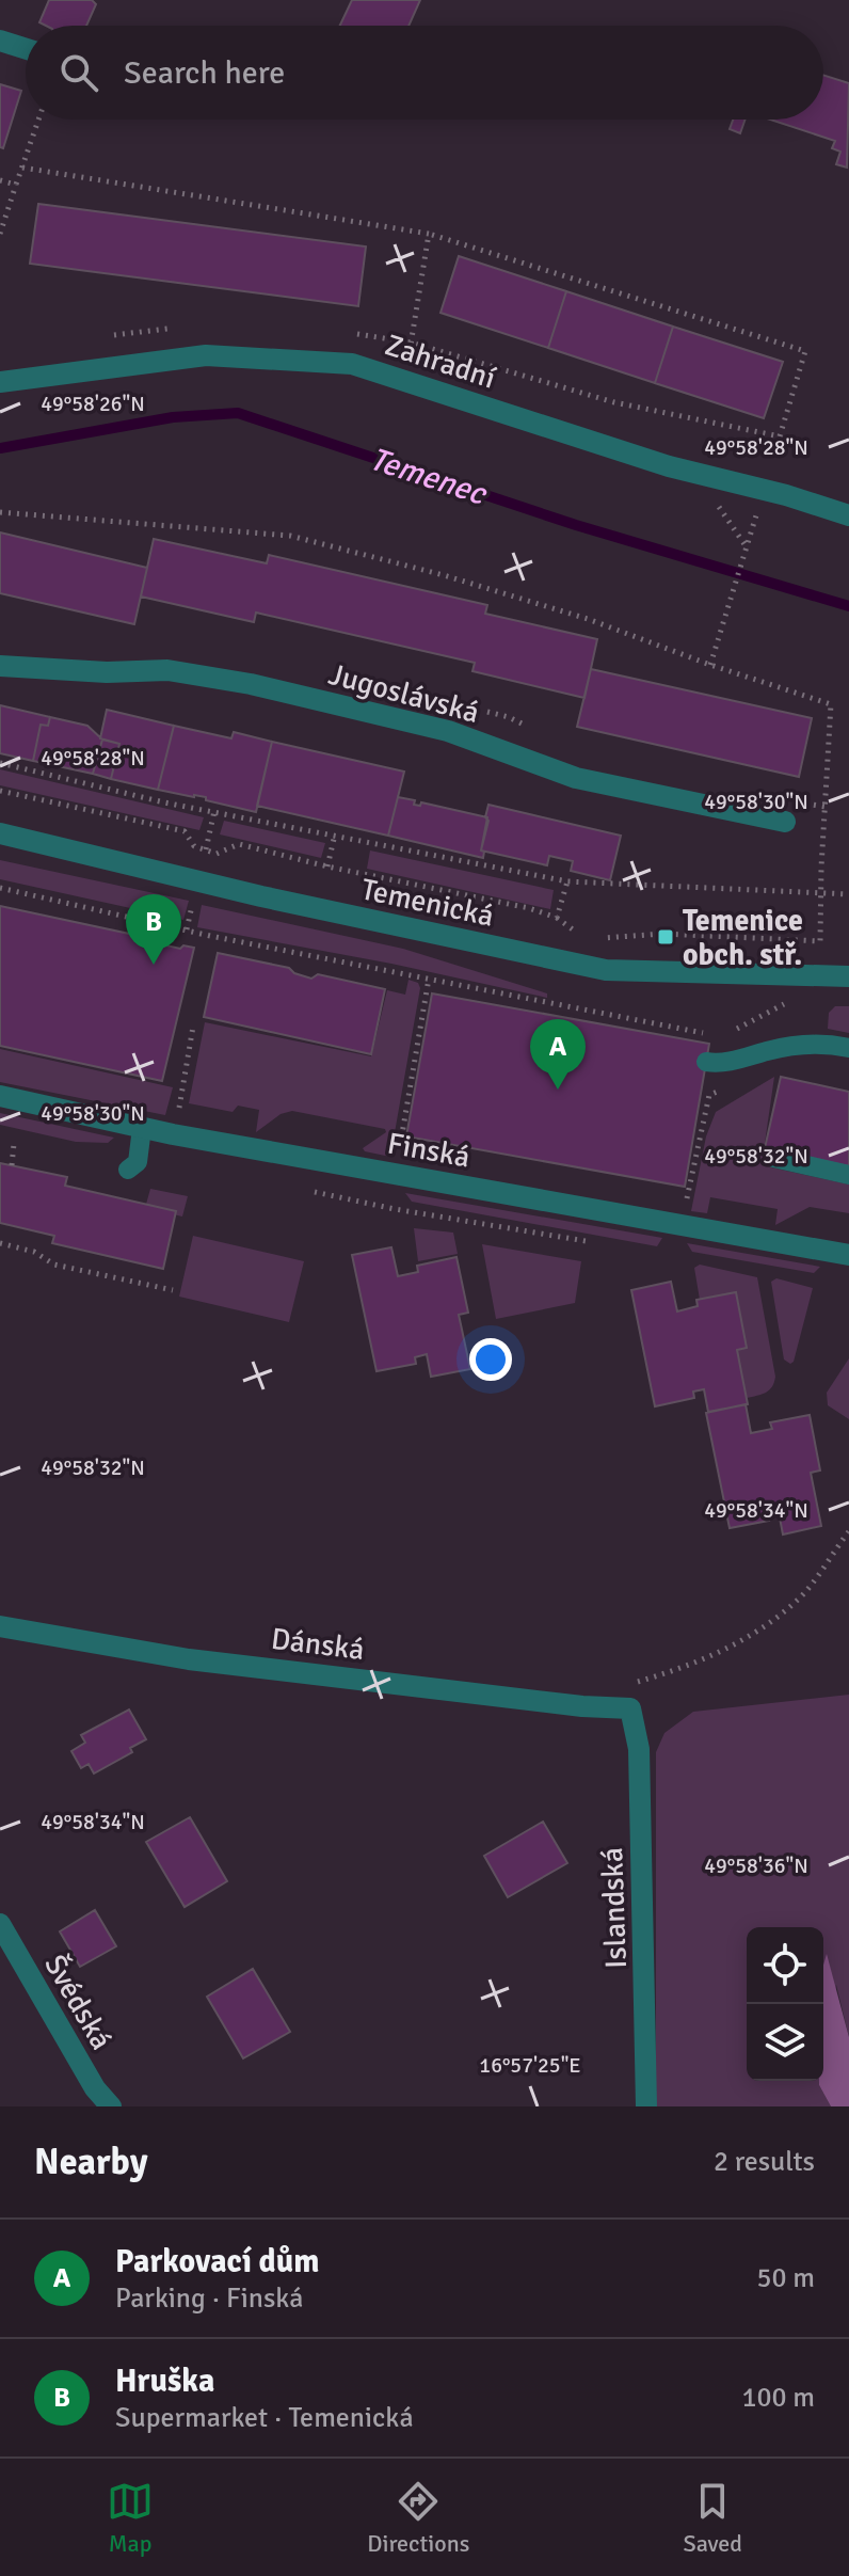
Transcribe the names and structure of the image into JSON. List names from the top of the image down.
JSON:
{
  "streets": {
    "street": [
      "Zahradní",
      "Jugoslávská",
      "Temenická",
      "Finská",
      "Dánská",
      "Islandská",
      "Švédská"
    ]
  },
  "crossings": [
    ["Dánská", "Islandská"]
  ],
  "water": ["Temenec"],
  "places": {
    "transit": ["Temenice obch. stř."]
  },
  "page": {
    "search": "Search here",
    "pins": ["B", "A"],
    "heading": ["Nearby", "2 results"],
    "list": [
      {
        "mark": "A",
        "name": "Parkovací dům",
        "note": "Parking · Finská",
        "value": "50 m"
      },
      {
        "mark": "B",
        "name": "Hruška",
        "note": "Supermarket · Temenická",
        "value": "100 m"
      }
    ],
    "nav": ["Map", "Directions", "Saved"]
  },
  "coordinates": [
    "49°58'26\"N",
    "49°58'28\"N",
    "49°58'30\"N",
    "49°58'32\"N",
    "49°58'34\"N",
    "49°58'36\"N",
    "16°57'25\"E"
  ]
}
